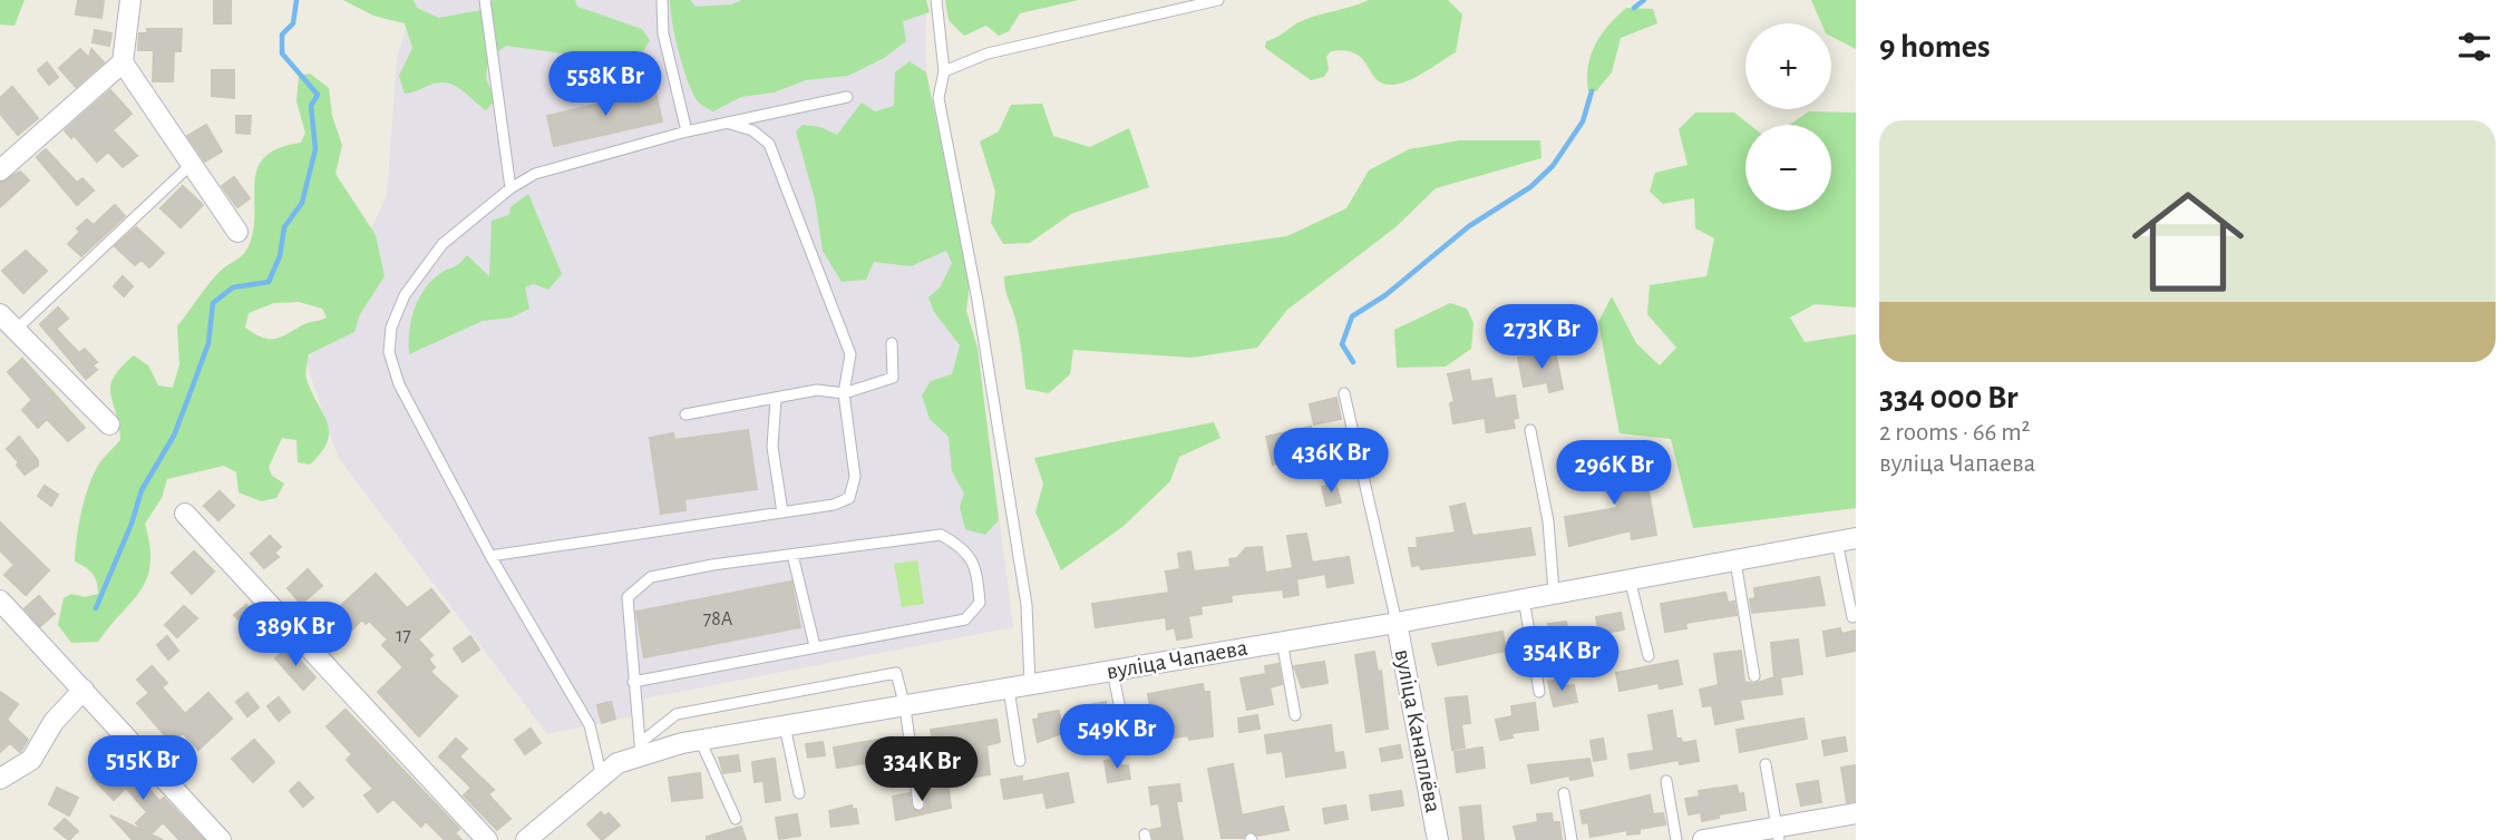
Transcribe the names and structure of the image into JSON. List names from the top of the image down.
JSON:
{
  "streets": {
    "street": ["вуліца Чапаева", "вуліца Канаплёва"]
  },
  "crossings": [
    ["вуліца Чапаева", "вуліца Канаплёва"]
  ],
  "house_numbers": ["78А", "17"],
  "page": {
    "heading": "9 homes",
    "map_buttons": ["+", "−"],
    "price": [
      "558K Br",
      "273K Br",
      "436K Br",
      "296K Br",
      "389K Br",
      "354K Br",
      "549K Br",
      "515K Br",
      "334K Br"
    ],
    "list": [
      {
        "name": "334 000 Br",
        "note": "2 rooms · 66 m² · вуліца Чапаева"
      }
    ]
  }
}
